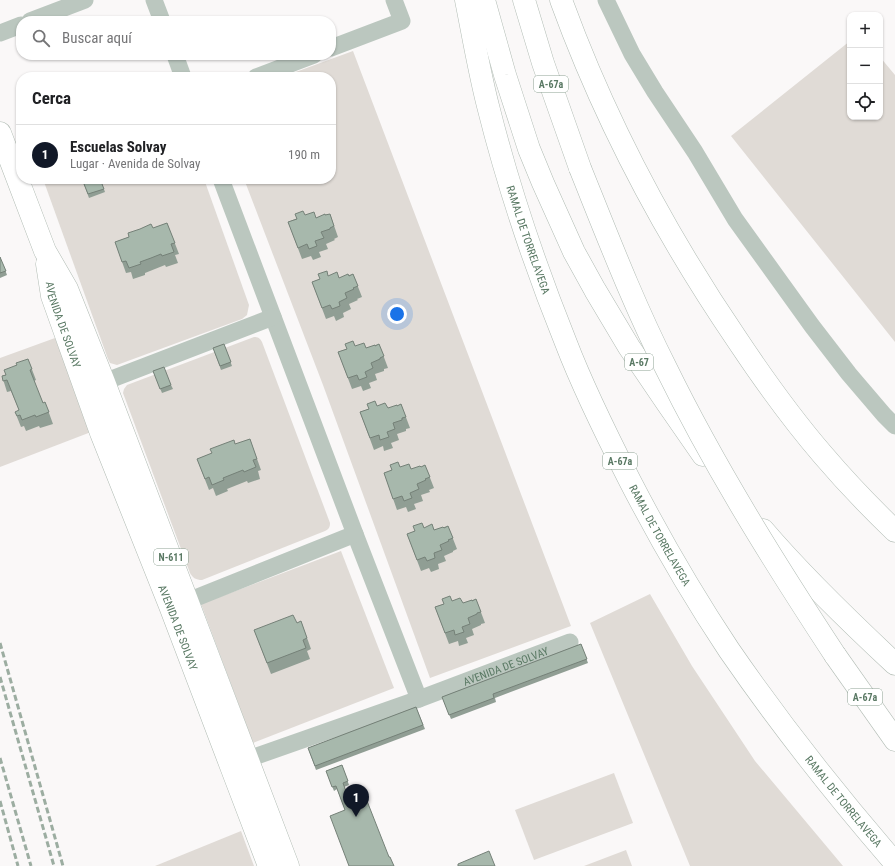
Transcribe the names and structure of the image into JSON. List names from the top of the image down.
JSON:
{
  "streets": {
    "highway": [
      "A-67a",
      "RAMAL DE TORRELAVEGA",
      "AVENIDA DE SOLVAY",
      "A-67",
      "N-611"
    ]
  },
  "page": {
    "map_buttons": ["+", "−"],
    "search": "Buscar aquí",
    "heading": "Cerca",
    "list": [
      {
        "mark": "1",
        "name": "Escuelas Solvay",
        "note": "Lugar · Avenida de Solvay",
        "value": "190 m"
      }
    ],
    "pins": "1"
  }
}
